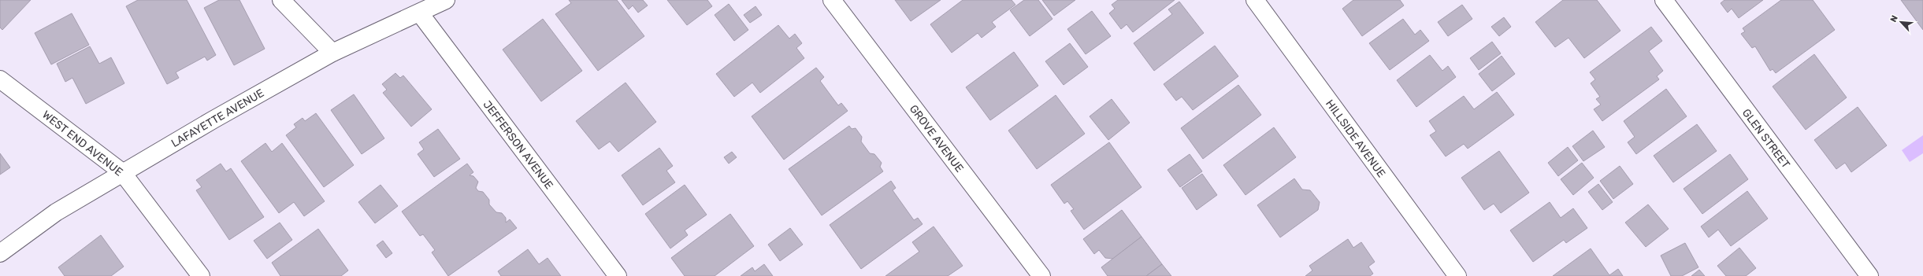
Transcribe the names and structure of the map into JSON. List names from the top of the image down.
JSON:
{
  "streets": {
    "street": [
      "LAFAYETTE AVENUE",
      "GROVE AVENUE",
      "HILLSIDE AVENUE",
      "GLEN STREET",
      "WEST END AVENUE",
      "JEFFERSON AVENUE"
    ]
  },
  "crossings": [
    ["LAFAYETTE AVENUE", "WEST END AVENUE"],
    ["LAFAYETTE AVENUE", "JEFFERSON AVENUE"]
  ],
  "north": "top left"
}
